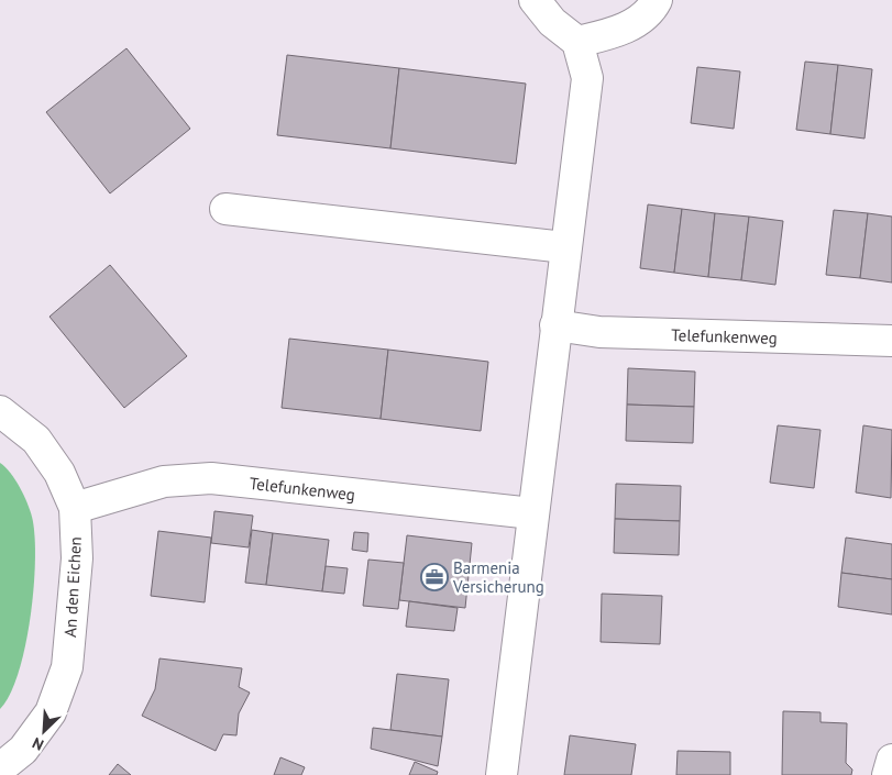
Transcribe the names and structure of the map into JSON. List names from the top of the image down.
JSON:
{
  "streets": {
    "street": ["Telefunkenweg", "An den Eichen"]
  },
  "crossings": [
    ["Telefunkenweg", "An den Eichen"]
  ],
  "places": {
    "office": ["Barmenia Versicherung"]
  },
  "north": "bottom left"
}
